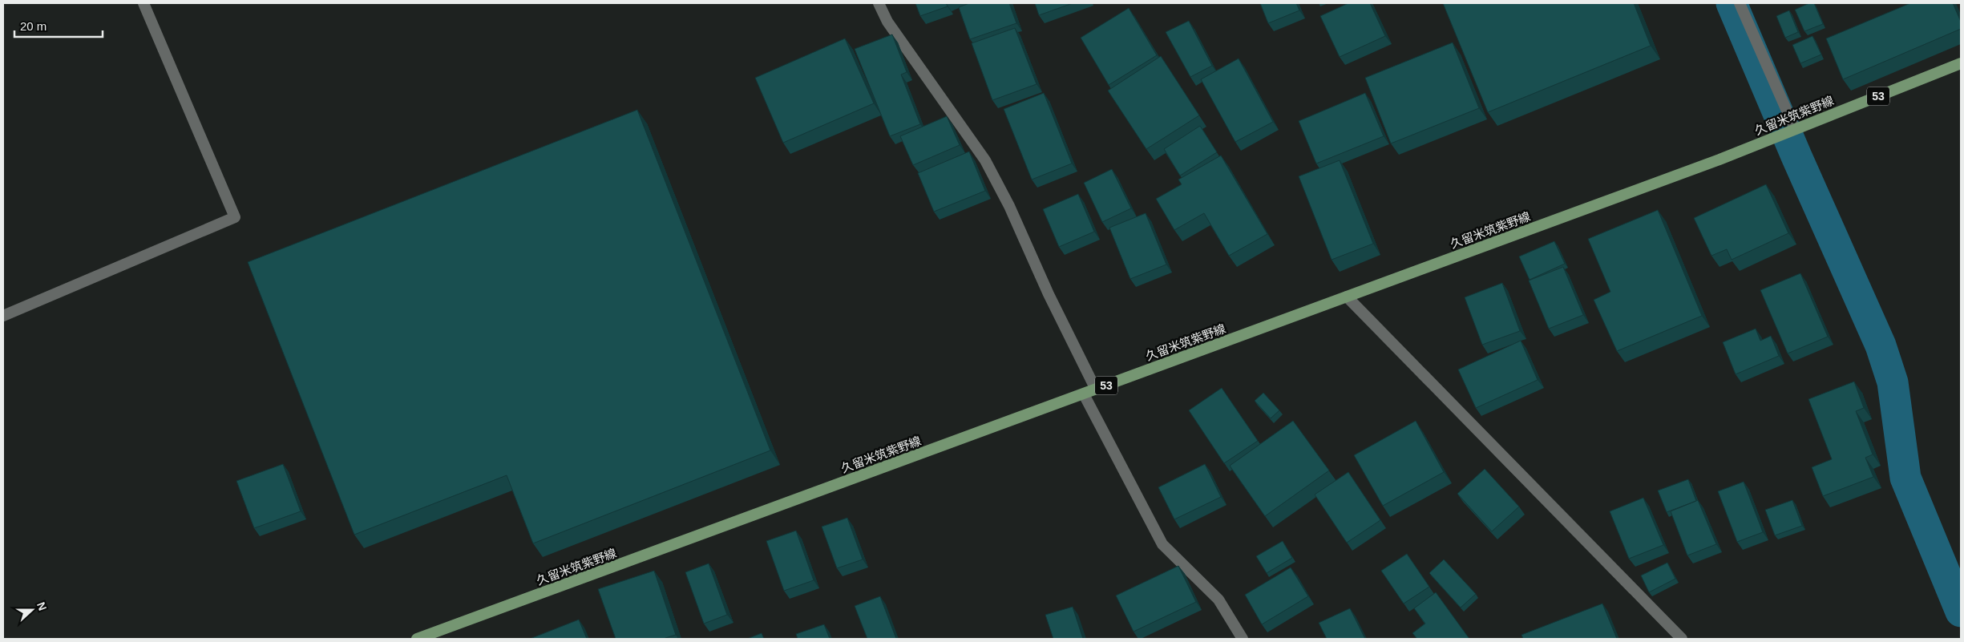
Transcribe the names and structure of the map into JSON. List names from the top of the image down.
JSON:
{
  "streets": {
    "main road": ["53", "久留米筑紫野線"]
  },
  "scale_bar": "20 m",
  "north": "right"
}
